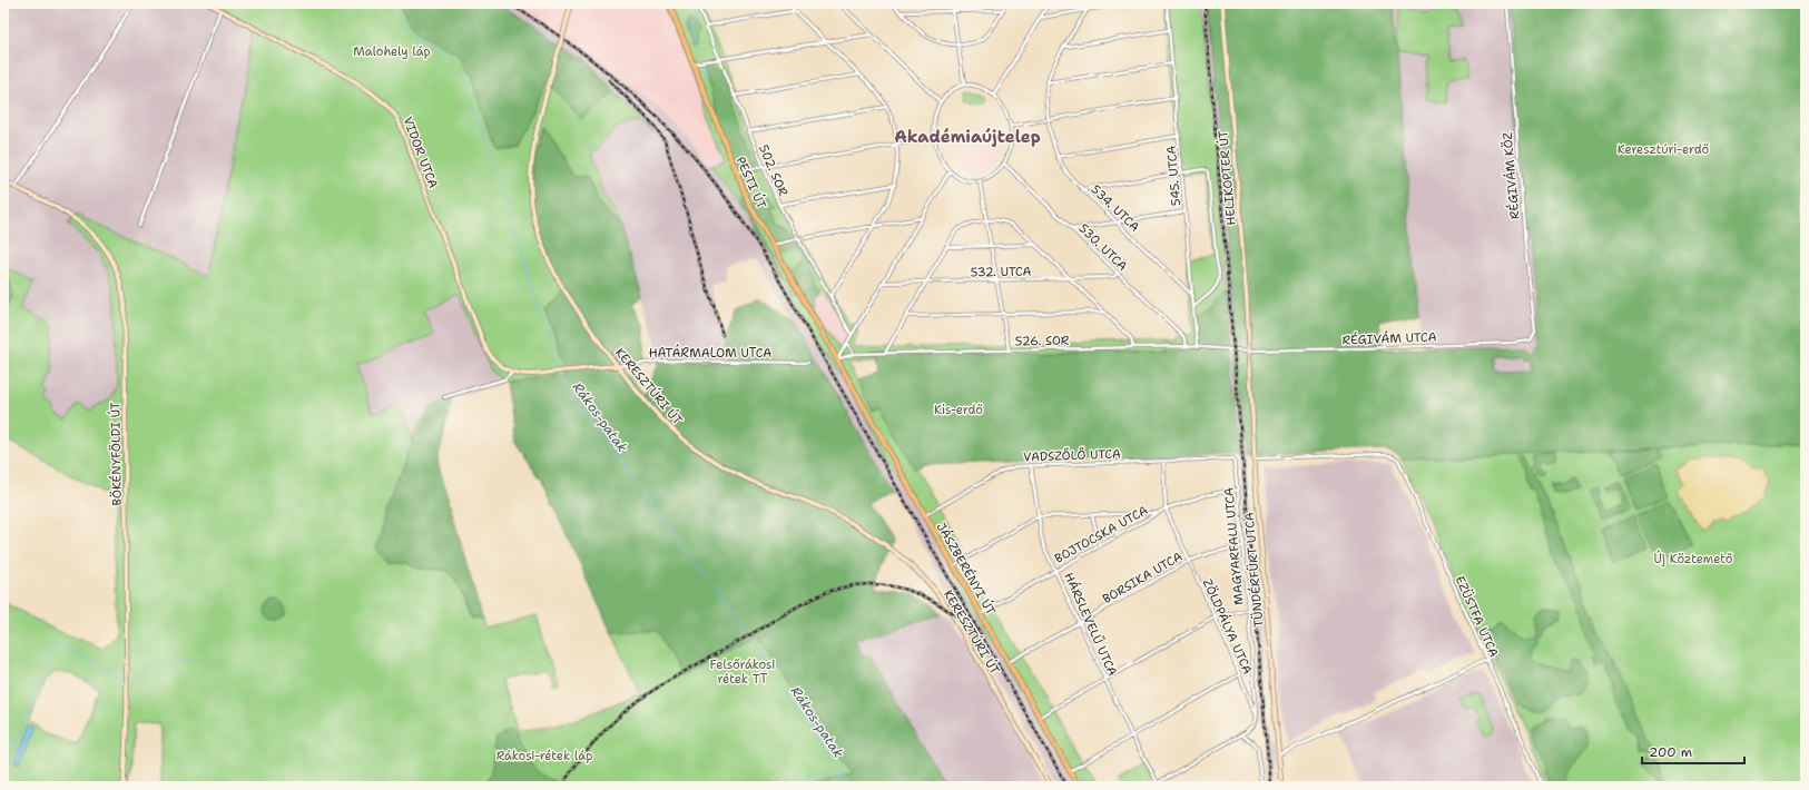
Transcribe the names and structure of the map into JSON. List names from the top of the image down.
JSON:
{
  "streets": {
    "main road": ["PESTI ÚT", "JÁSZBERÉNYI ÚT"],
    "street": [
      "VIDOR UTCA",
      "502. SOR",
      "545. UTCA",
      "RÉGIVÁM KÖZ",
      "HELIKOPTER ÚT",
      "534. UTCA",
      "530. UTCA",
      "532. UTCA",
      "RÉGIVÁM UTCA",
      "526. SOR",
      "HATÁRMALOM UTCA",
      "KERESZTÚRI ÚT",
      "BÖKÉNYFÖLDI ÚT",
      "VADSZŐLŐ UTCA",
      "BOJTOCSKA UTCA",
      "MAGYARFALU UTCA",
      "TÜNDÉRFÜRT UTCA",
      "BORSIKA UTCA",
      "EZÜSTFA UTCA",
      "HÁRSLEVELŰ UTCA",
      "ZÖLDPÁLYA UTCA"
    ]
  },
  "crossings": [
    ["VIDOR UTCA", "HATÁRMALOM UTCA"],
    ["545. UTCA", "534. UTCA"],
    ["545. UTCA", "526. SOR"],
    ["RÉGIVÁM KÖZ", "RÉGIVÁM UTCA"],
    ["HELIKOPTER ÚT", "RÉGIVÁM UTCA"],
    ["HELIKOPTER ÚT", "526. SOR"],
    ["HELIKOPTER ÚT", "TÜNDÉRFÜRT UTCA"],
    ["PESTI ÚT", "526. SOR"],
    ["PESTI ÚT", "JÁSZBERÉNYI ÚT"],
    ["530. UTCA", "532. UTCA"],
    ["530. UTCA", "526. SOR"],
    ["RÉGIVÁM UTCA", "526. SOR"],
    ["RÉGIVÁM UTCA", "TÜNDÉRFÜRT UTCA"],
    ["526. SOR", "JÁSZBERÉNYI ÚT"],
    ["526. SOR", "TÜNDÉRFÜRT UTCA"],
    ["HATÁRMALOM UTCA", "KERESZTÚRI ÚT"],
    ["VADSZŐLŐ UTCA", "MAGYARFALU UTCA"],
    ["VADSZŐLŐ UTCA", "JÁSZBERÉNYI ÚT"],
    ["VADSZŐLŐ UTCA", "HÁRSLEVELŰ UTCA"],
    ["VADSZŐLŐ UTCA", "ZÖLDPÁLYA UTCA"],
    ["BOJTOCSKA UTCA", "MAGYARFALU UTCA"],
    ["BOJTOCSKA UTCA", "JÁSZBERÉNYI ÚT"],
    ["BOJTOCSKA UTCA", "HÁRSLEVELŰ UTCA"],
    ["BOJTOCSKA UTCA", "ZÖLDPÁLYA UTCA"],
    ["MAGYARFALU UTCA", "BORSIKA UTCA"],
    ["MAGYARFALU UTCA", "ZÖLDPÁLYA UTCA"],
    ["JÁSZBERÉNYI ÚT", "BORSIKA UTCA"],
    ["TÜNDÉRFÜRT UTCA", "EZÜSTFA UTCA"],
    ["BORSIKA UTCA", "HÁRSLEVELŰ UTCA"],
    ["BORSIKA UTCA", "ZÖLDPÁLYA UTCA"]
  ],
  "districts": ["Akadémiaújtelep"],
  "water": ["Rákos-patak"],
  "parks": [
    "Malohely láp",
    "Keresztúri-erdő",
    "Kis-erdő",
    "Új Köztemető",
    "Felsőrákosi rétek TT",
    "Rákosi-rétek láp"
  ],
  "scale_bar": "200 m"
}
